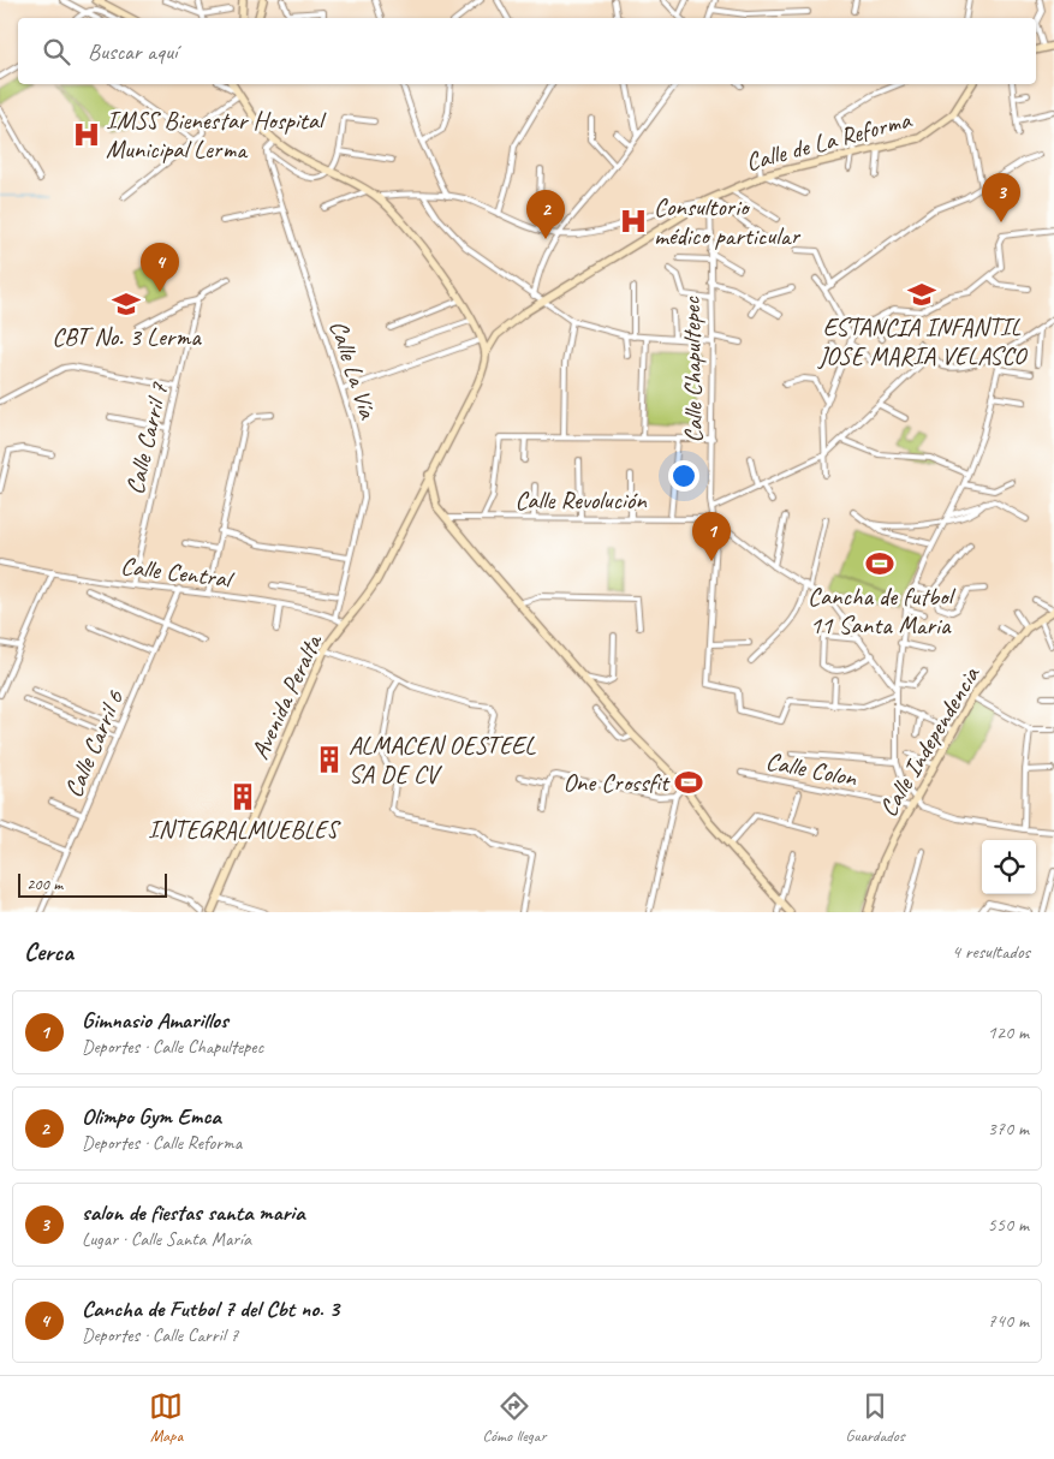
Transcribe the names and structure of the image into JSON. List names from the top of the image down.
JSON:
{
  "streets": {
    "street": [
      "Calle de La Reforma",
      "Calle La Vía",
      "Calle Chapultepec",
      "Calle Carril 7",
      "Calle Revolución",
      "Calle Central",
      "Avenida Peralta",
      "Calle Independencia",
      "Calle Carril 6",
      "Calle Colon"
    ]
  },
  "crossings": [
    ["Calle de La Reforma", "Calle Chapultepec"],
    ["Calle de La Reforma", "Avenida Peralta"],
    ["Calle La Vía", "Calle Central"],
    ["Calle Chapultepec", "Calle Revolución"],
    ["Calle Carril 7", "Calle Central"],
    ["Calle Central", "Avenida Peralta"],
    ["Calle Central", "Calle Carril 6"],
    ["Calle Independencia", "Calle Colon"]
  ],
  "places": {
    "hospital": ["IMSS Bienestar Hospital Municipal Lerma", "Consultorio médico particular"],
    "school or university": ["ESTANCIA INFANTIL JOSE MARIA VELASCO", "CBT No. 3 Lerma"],
    "sports": ["Cancha de futbol 11 Santa Maria", "One Crossfit"],
    "building": ["ALMACEN OESTEEL SA DE CV", "INTEGRALMUEBLES"]
  },
  "scale_bar": "200 m",
  "page": {
    "search": "Buscar aquí",
    "pins": [
      "3",
      "2",
      "4",
      "1"
    ],
    "scale": "200 m",
    "heading": ["Cerca", "4 resultados"],
    "list": [
      {
        "mark": "1",
        "name": "Gimnasio Amarillos",
        "note": "Deportes · Calle Chapultepec",
        "value": "120 m"
      },
      {
        "mark": "2",
        "name": "Olimpo Gym Emca",
        "note": "Deportes · Calle Reforma",
        "value": "370 m"
      },
      {
        "mark": "3",
        "name": "salon de fiestas santa maria",
        "note": "Lugar · Calle Santa María",
        "value": "550 m"
      },
      {
        "mark": "4",
        "name": "Cancha de Futbol 7 del Cbt no. 3",
        "note": "Deportes · Calle Carril 7",
        "value": "740 m"
      }
    ],
    "nav": ["Mapa", "Cómo llegar", "Guardados"]
  }
}
